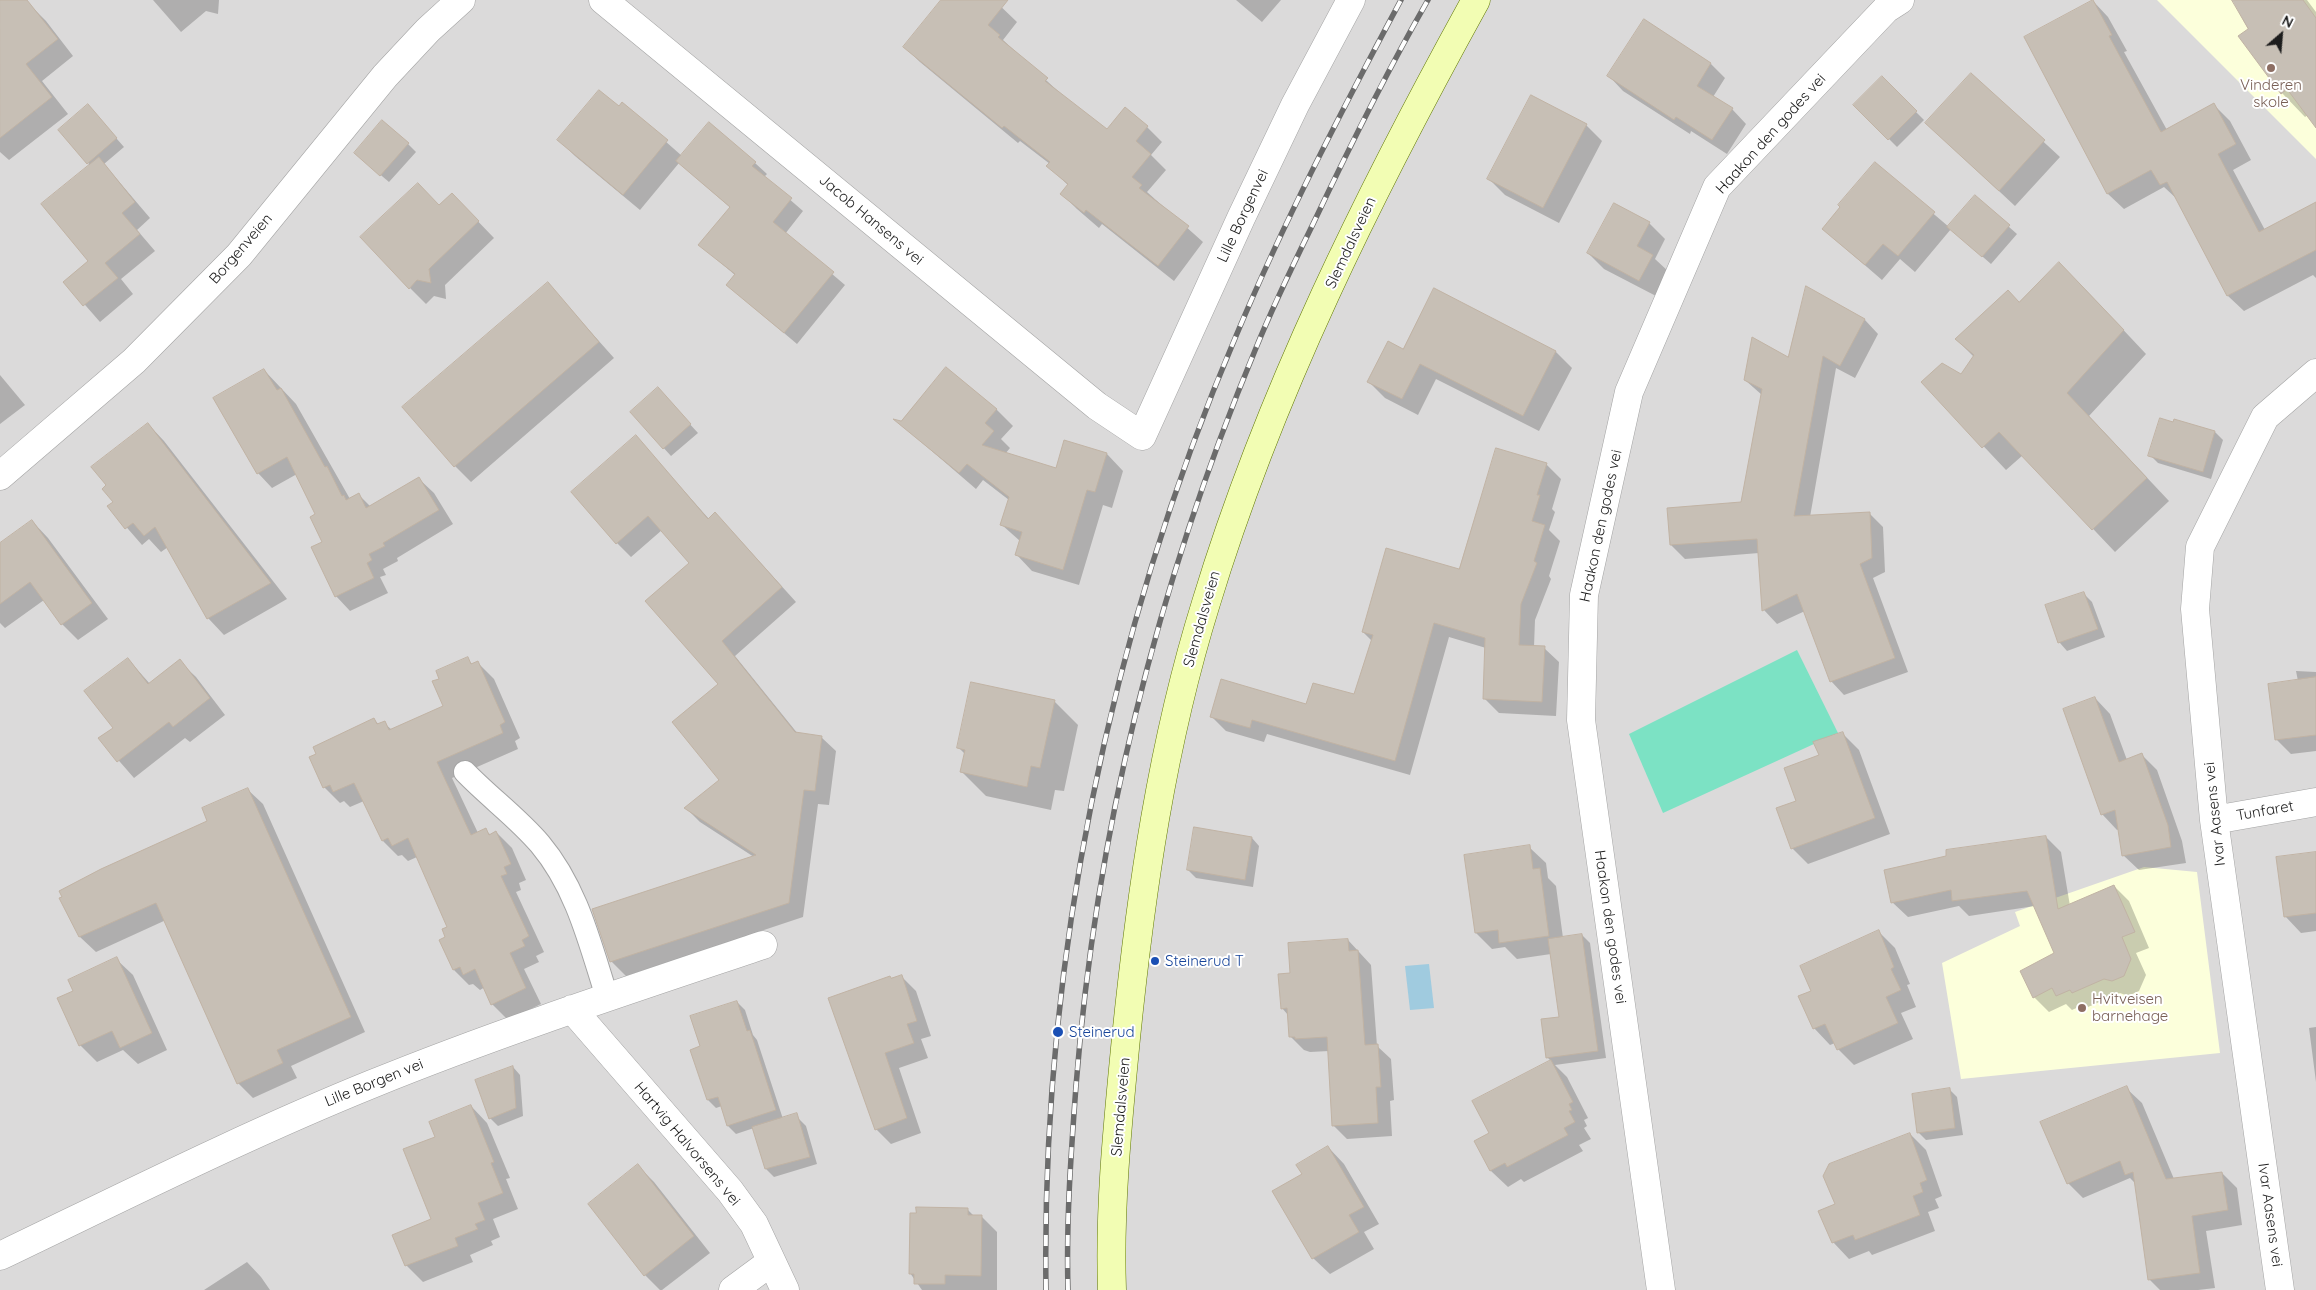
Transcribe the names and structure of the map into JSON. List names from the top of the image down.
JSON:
{
  "streets": {
    "main road": ["Slemdalsveien"],
    "street": [
      "Haakon den godes vei",
      "Lille Borgenvei",
      "Jacob Hansens vei",
      "Borgenveien",
      "Tunfaret",
      "Ivar Aasens vei",
      "Lille Borgen vei",
      "Hartvig Halvorsens vei"
    ]
  },
  "crossings": [
    ["Lille Borgenvei", "Jacob Hansens vei"],
    ["Tunfaret", "Ivar Aasens vei"],
    ["Lille Borgen vei", "Hartvig Halvorsens vei"]
  ],
  "places": [
    "Vinderen skole",
    "Steinerud T",
    "Hvitveisen barnehage",
    "Steinerud"
  ],
  "north": "top right"
}
